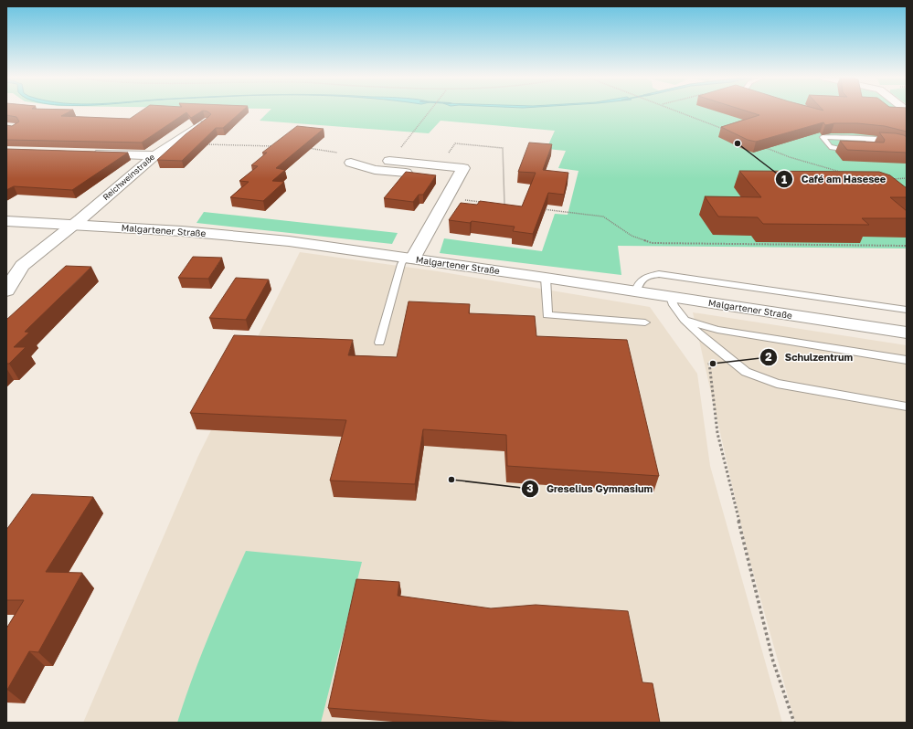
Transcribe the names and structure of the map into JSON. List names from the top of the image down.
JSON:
{
  "streets": {
    "street": ["Reichweinstraße", "Malgartener Straße"]
  },
  "crossings": [
    ["Reichweinstraße", "Malgartener Straße"]
  ],
  "places": ["Café am Hasesee", "Schulzentrum", "Greselius Gymnasium"]
}
